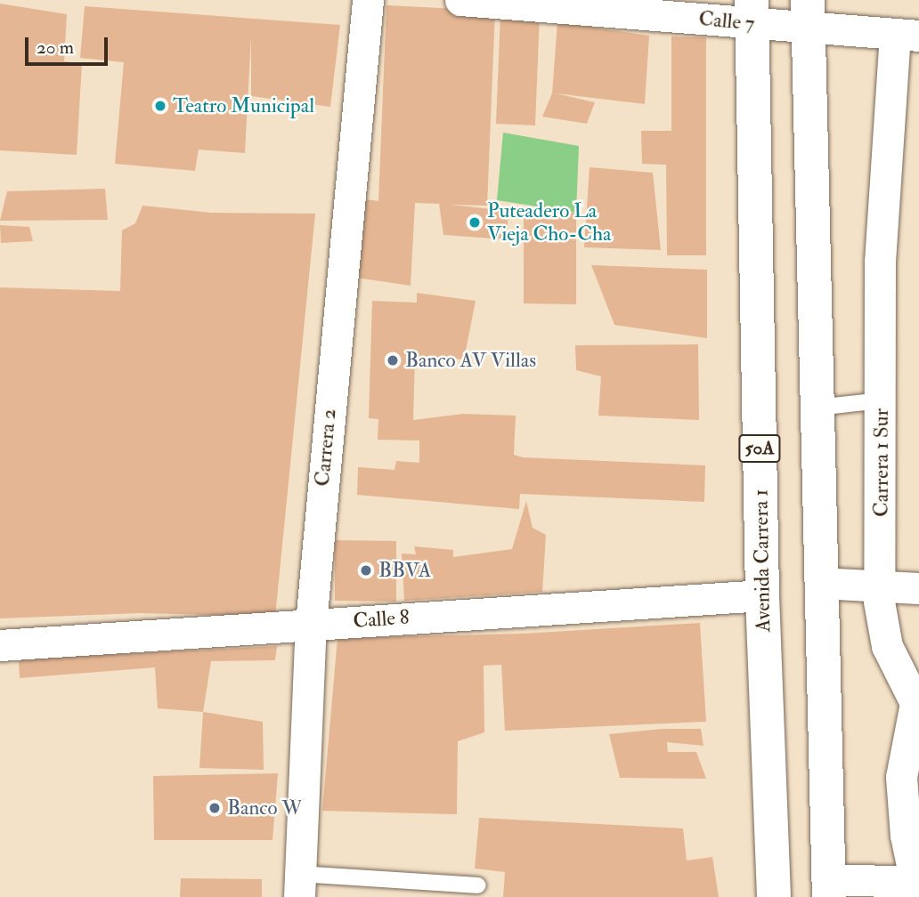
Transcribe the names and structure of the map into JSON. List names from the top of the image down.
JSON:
{
  "streets": {
    "main road": ["50A", "Avenida Carrera 1"],
    "street": [
      "Calle 7",
      "Carrera 2",
      "Carrera 1 Sur",
      "Calle 8"
    ]
  },
  "crossings": [
    ["Calle 7", "Carrera 1 Sur"],
    ["Calle 7", "Avenida Carrera 1"],
    ["Carrera 2", "Calle 8"],
    ["Avenida Carrera 1", "Calle 8"]
  ],
  "places": [
    "Teatro Municipal",
    "Puteadero La Vieja Cho-Cha",
    "Banco AV Villas",
    "BBVA",
    "Banco W"
  ],
  "scale_bar": "20 m"
}
